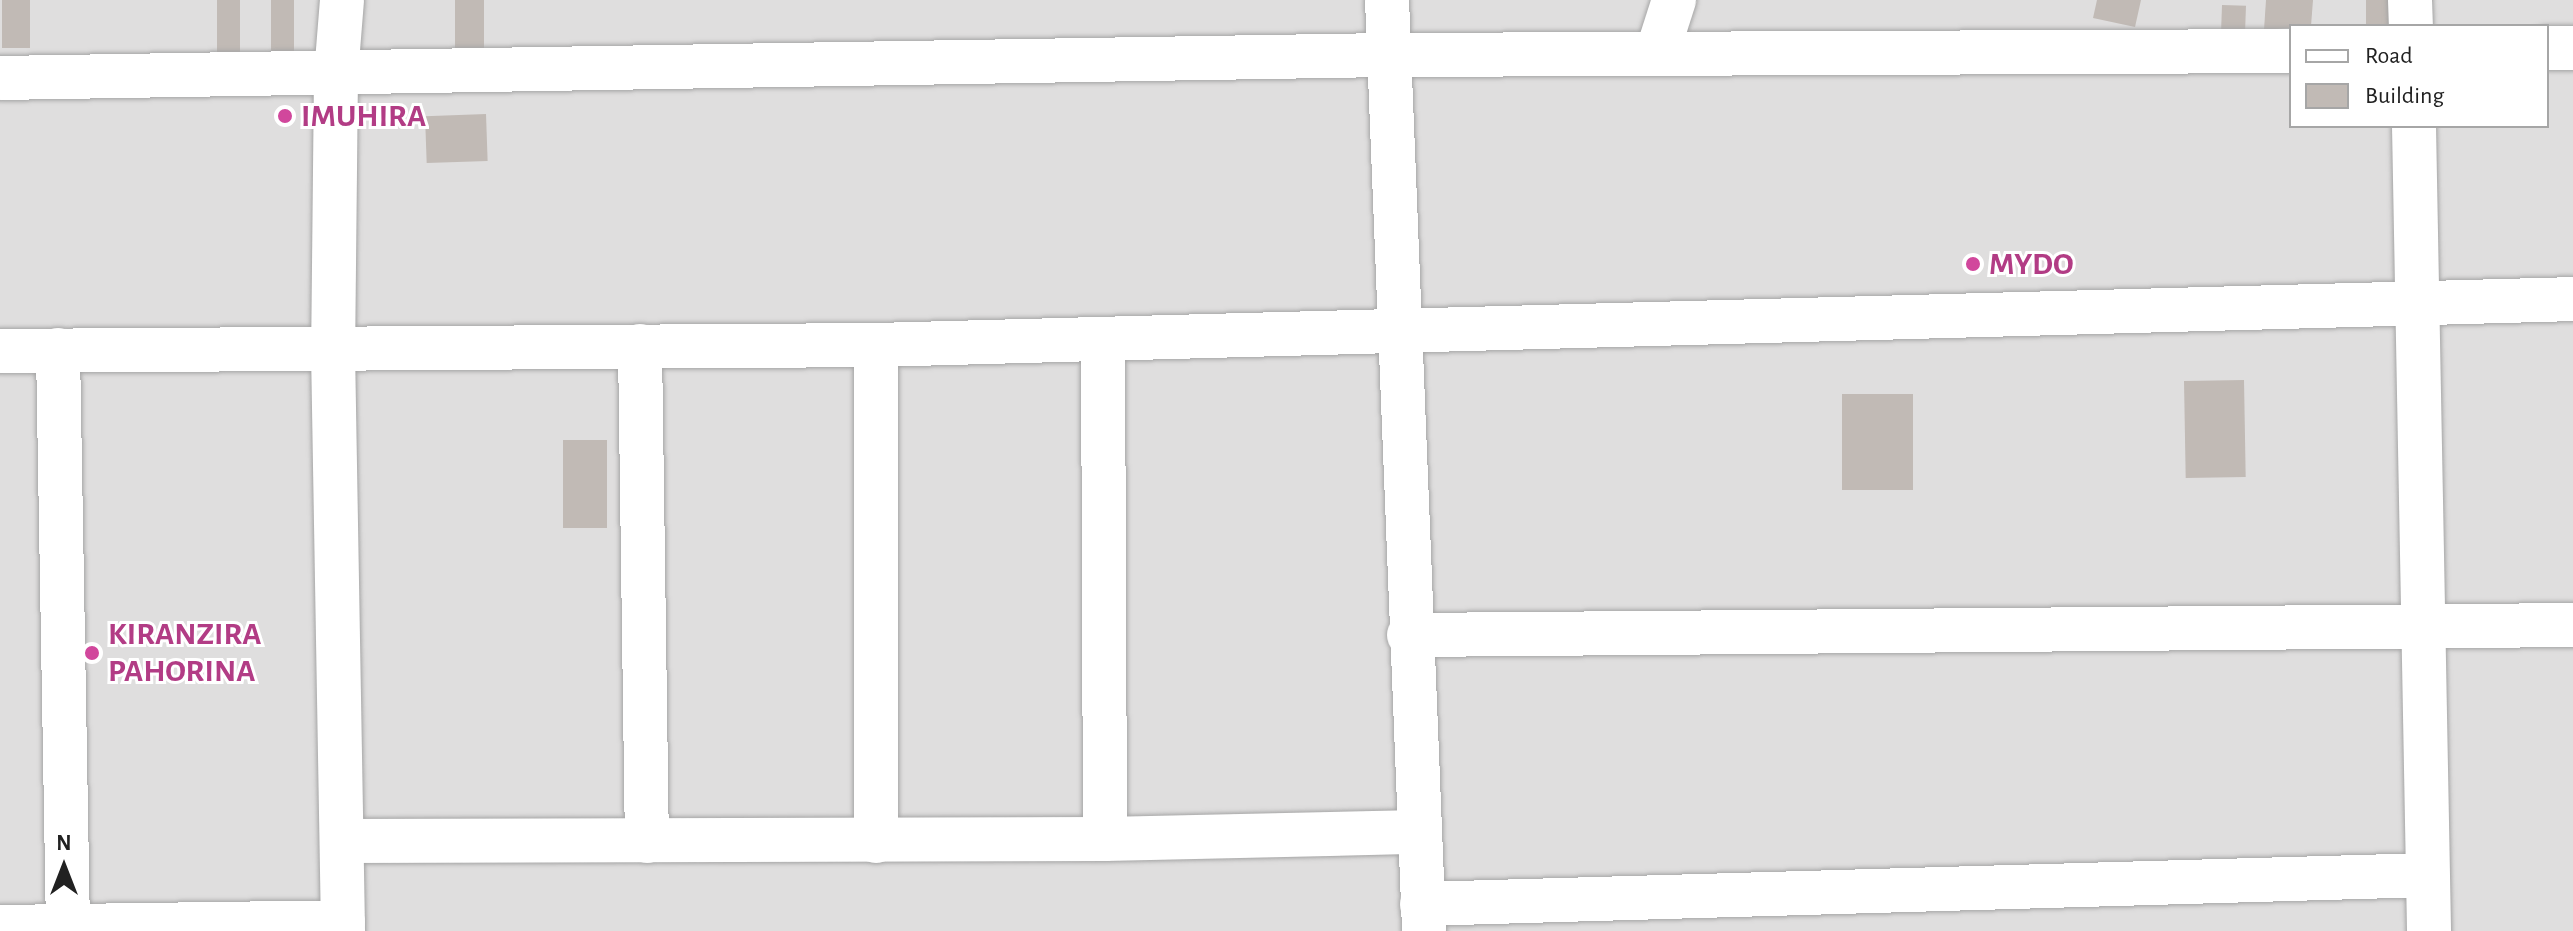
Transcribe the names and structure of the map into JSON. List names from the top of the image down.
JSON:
{
  "places": ["IMUHIRA", "MYDO", "KIRANZIRA PAHORINA"],
  "legend": ["Road", "Building"],
  "north": "top"
}
